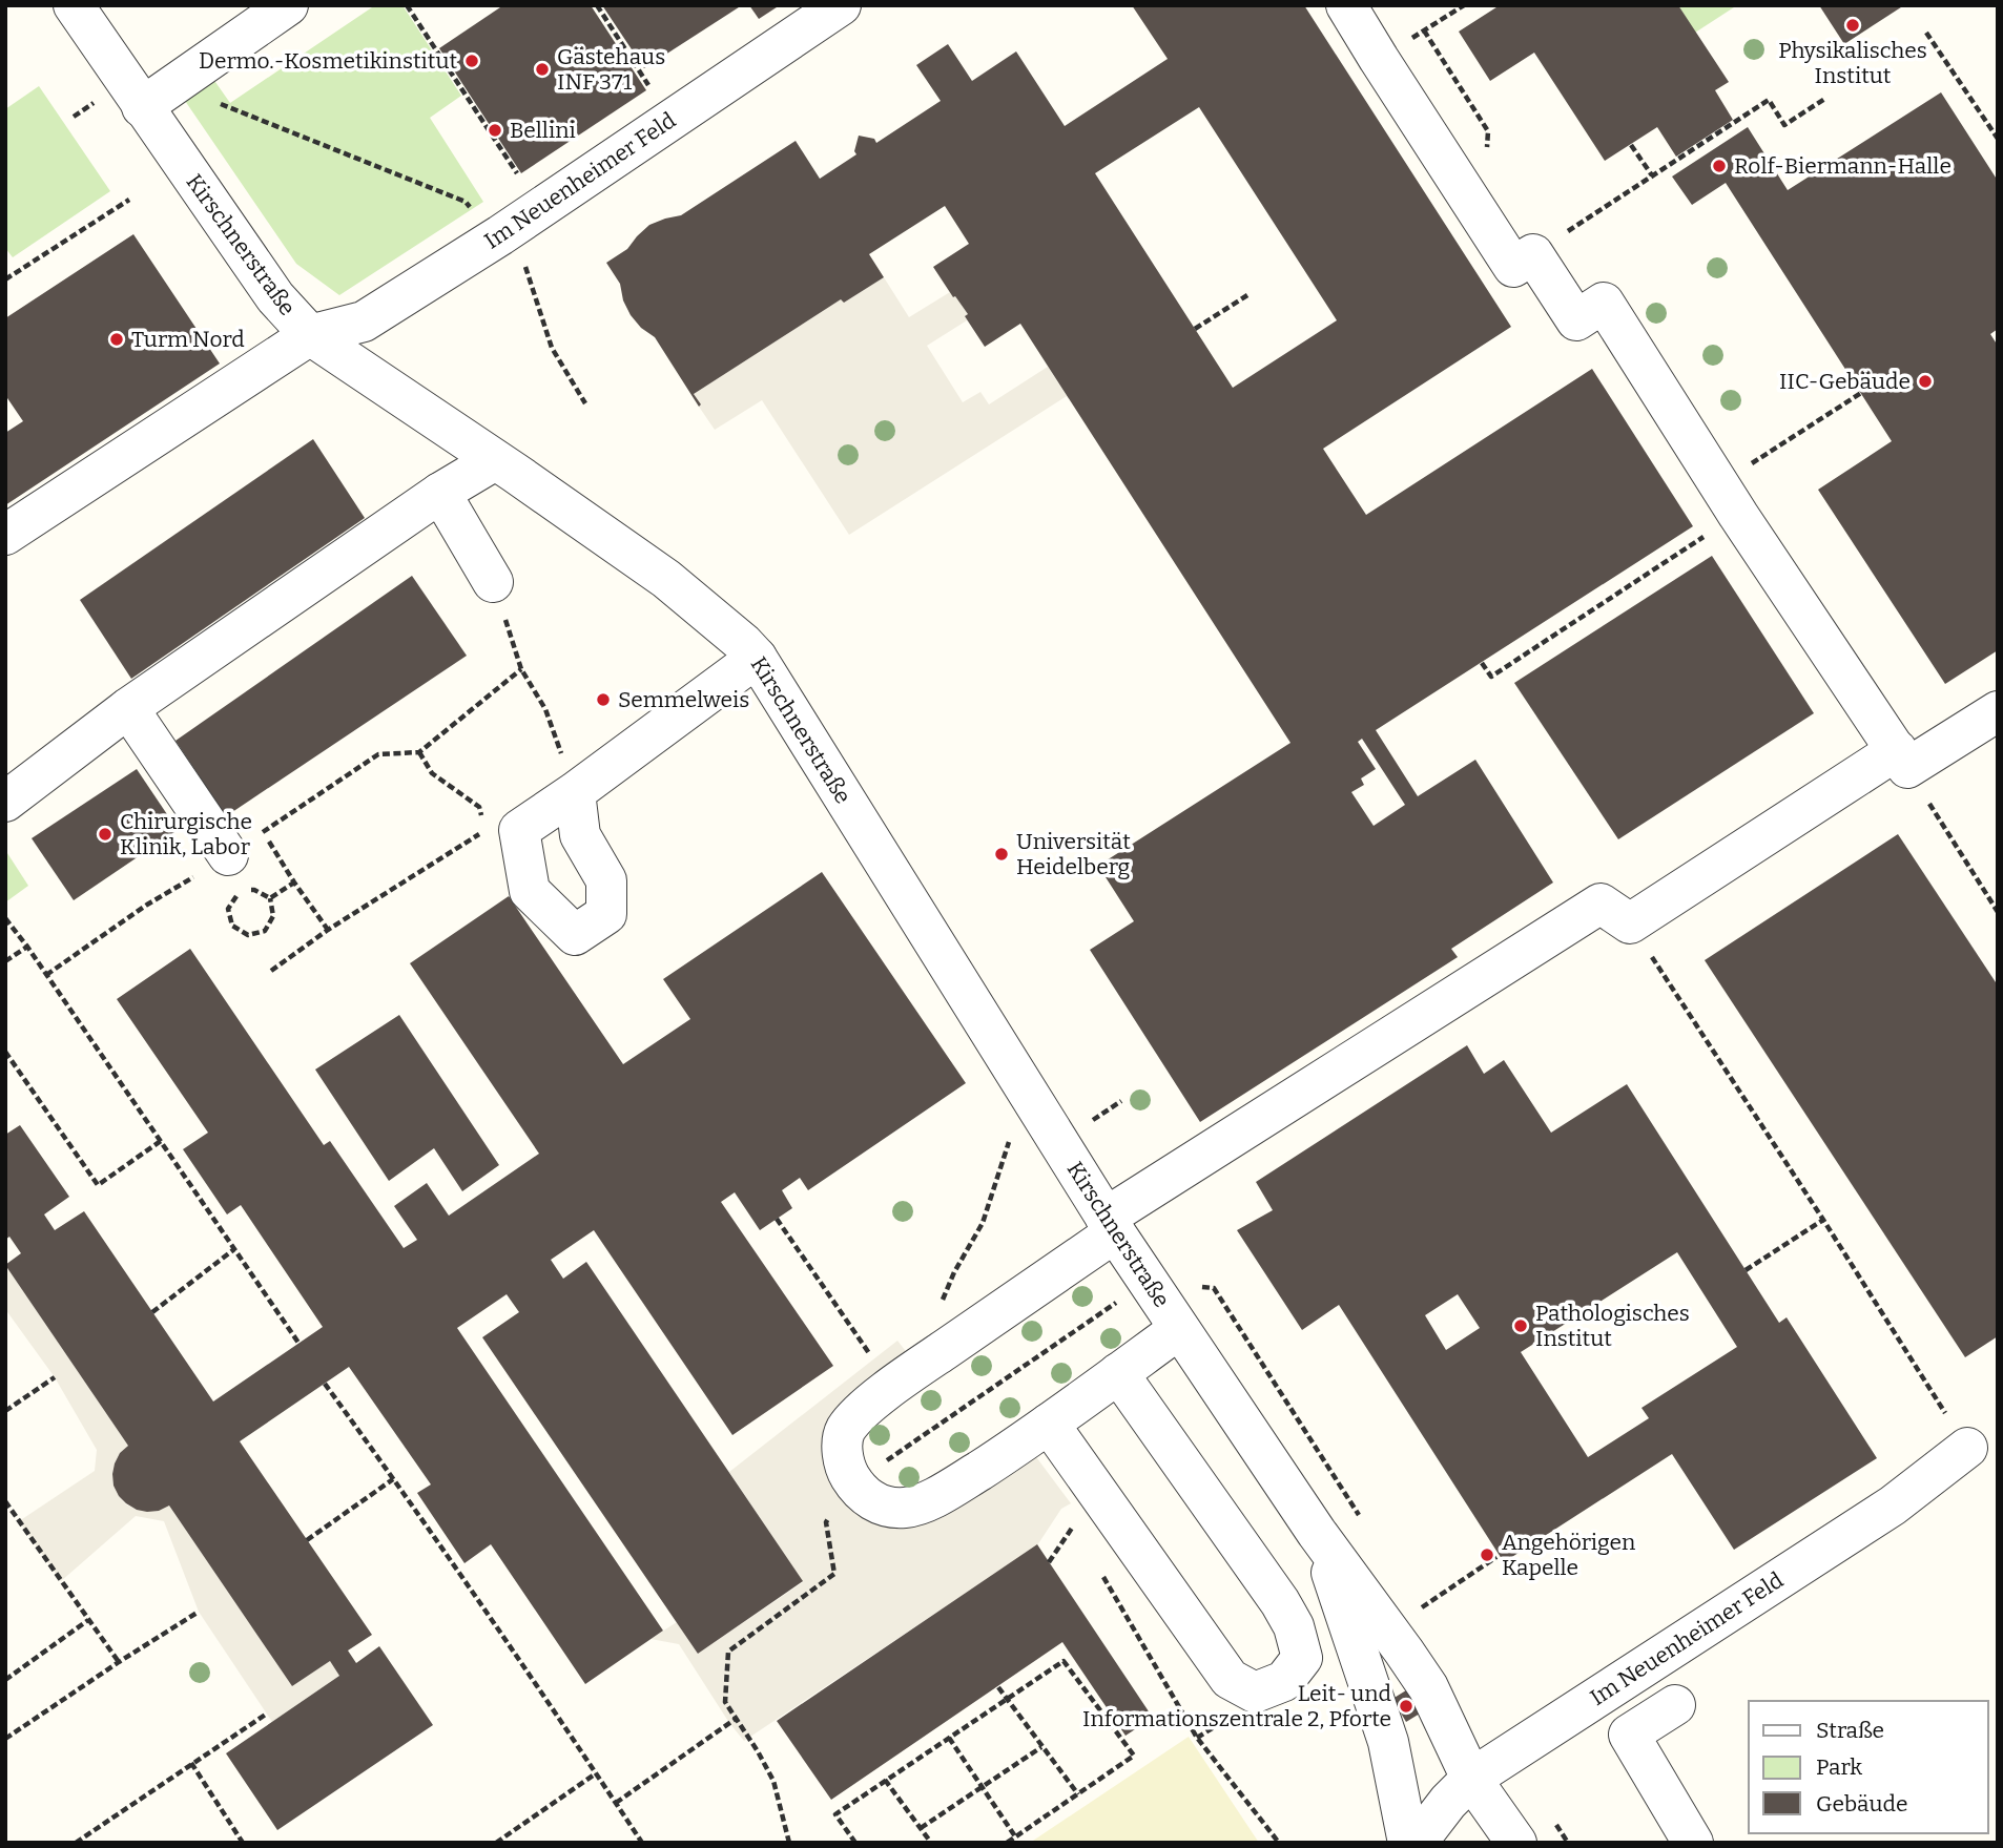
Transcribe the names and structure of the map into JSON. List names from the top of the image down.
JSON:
{
  "streets": {
    "street": ["Im Neuenheimer Feld", "Kirschnerstraße"]
  },
  "crossings": [
    ["Im Neuenheimer Feld", "Kirschnerstraße"]
  ],
  "places": [
    "Physikalisches Institut",
    "Dermo.-Kosmetikinstitut",
    "Gästehaus INF 371",
    "Bellini",
    "Rolf-Biermann-Halle",
    "Turm Nord",
    "IIC-Gebäude",
    "Semmelweis",
    "Chirurgische Klinik, Labor",
    "Universität Heidelberg",
    "Pathologisches Institut",
    "Angehörigen Kapelle",
    "Leit- und Informationszentrale 2, Pforte"
  ],
  "legend": ["Straße", "Park", "Gebäude"]
}
